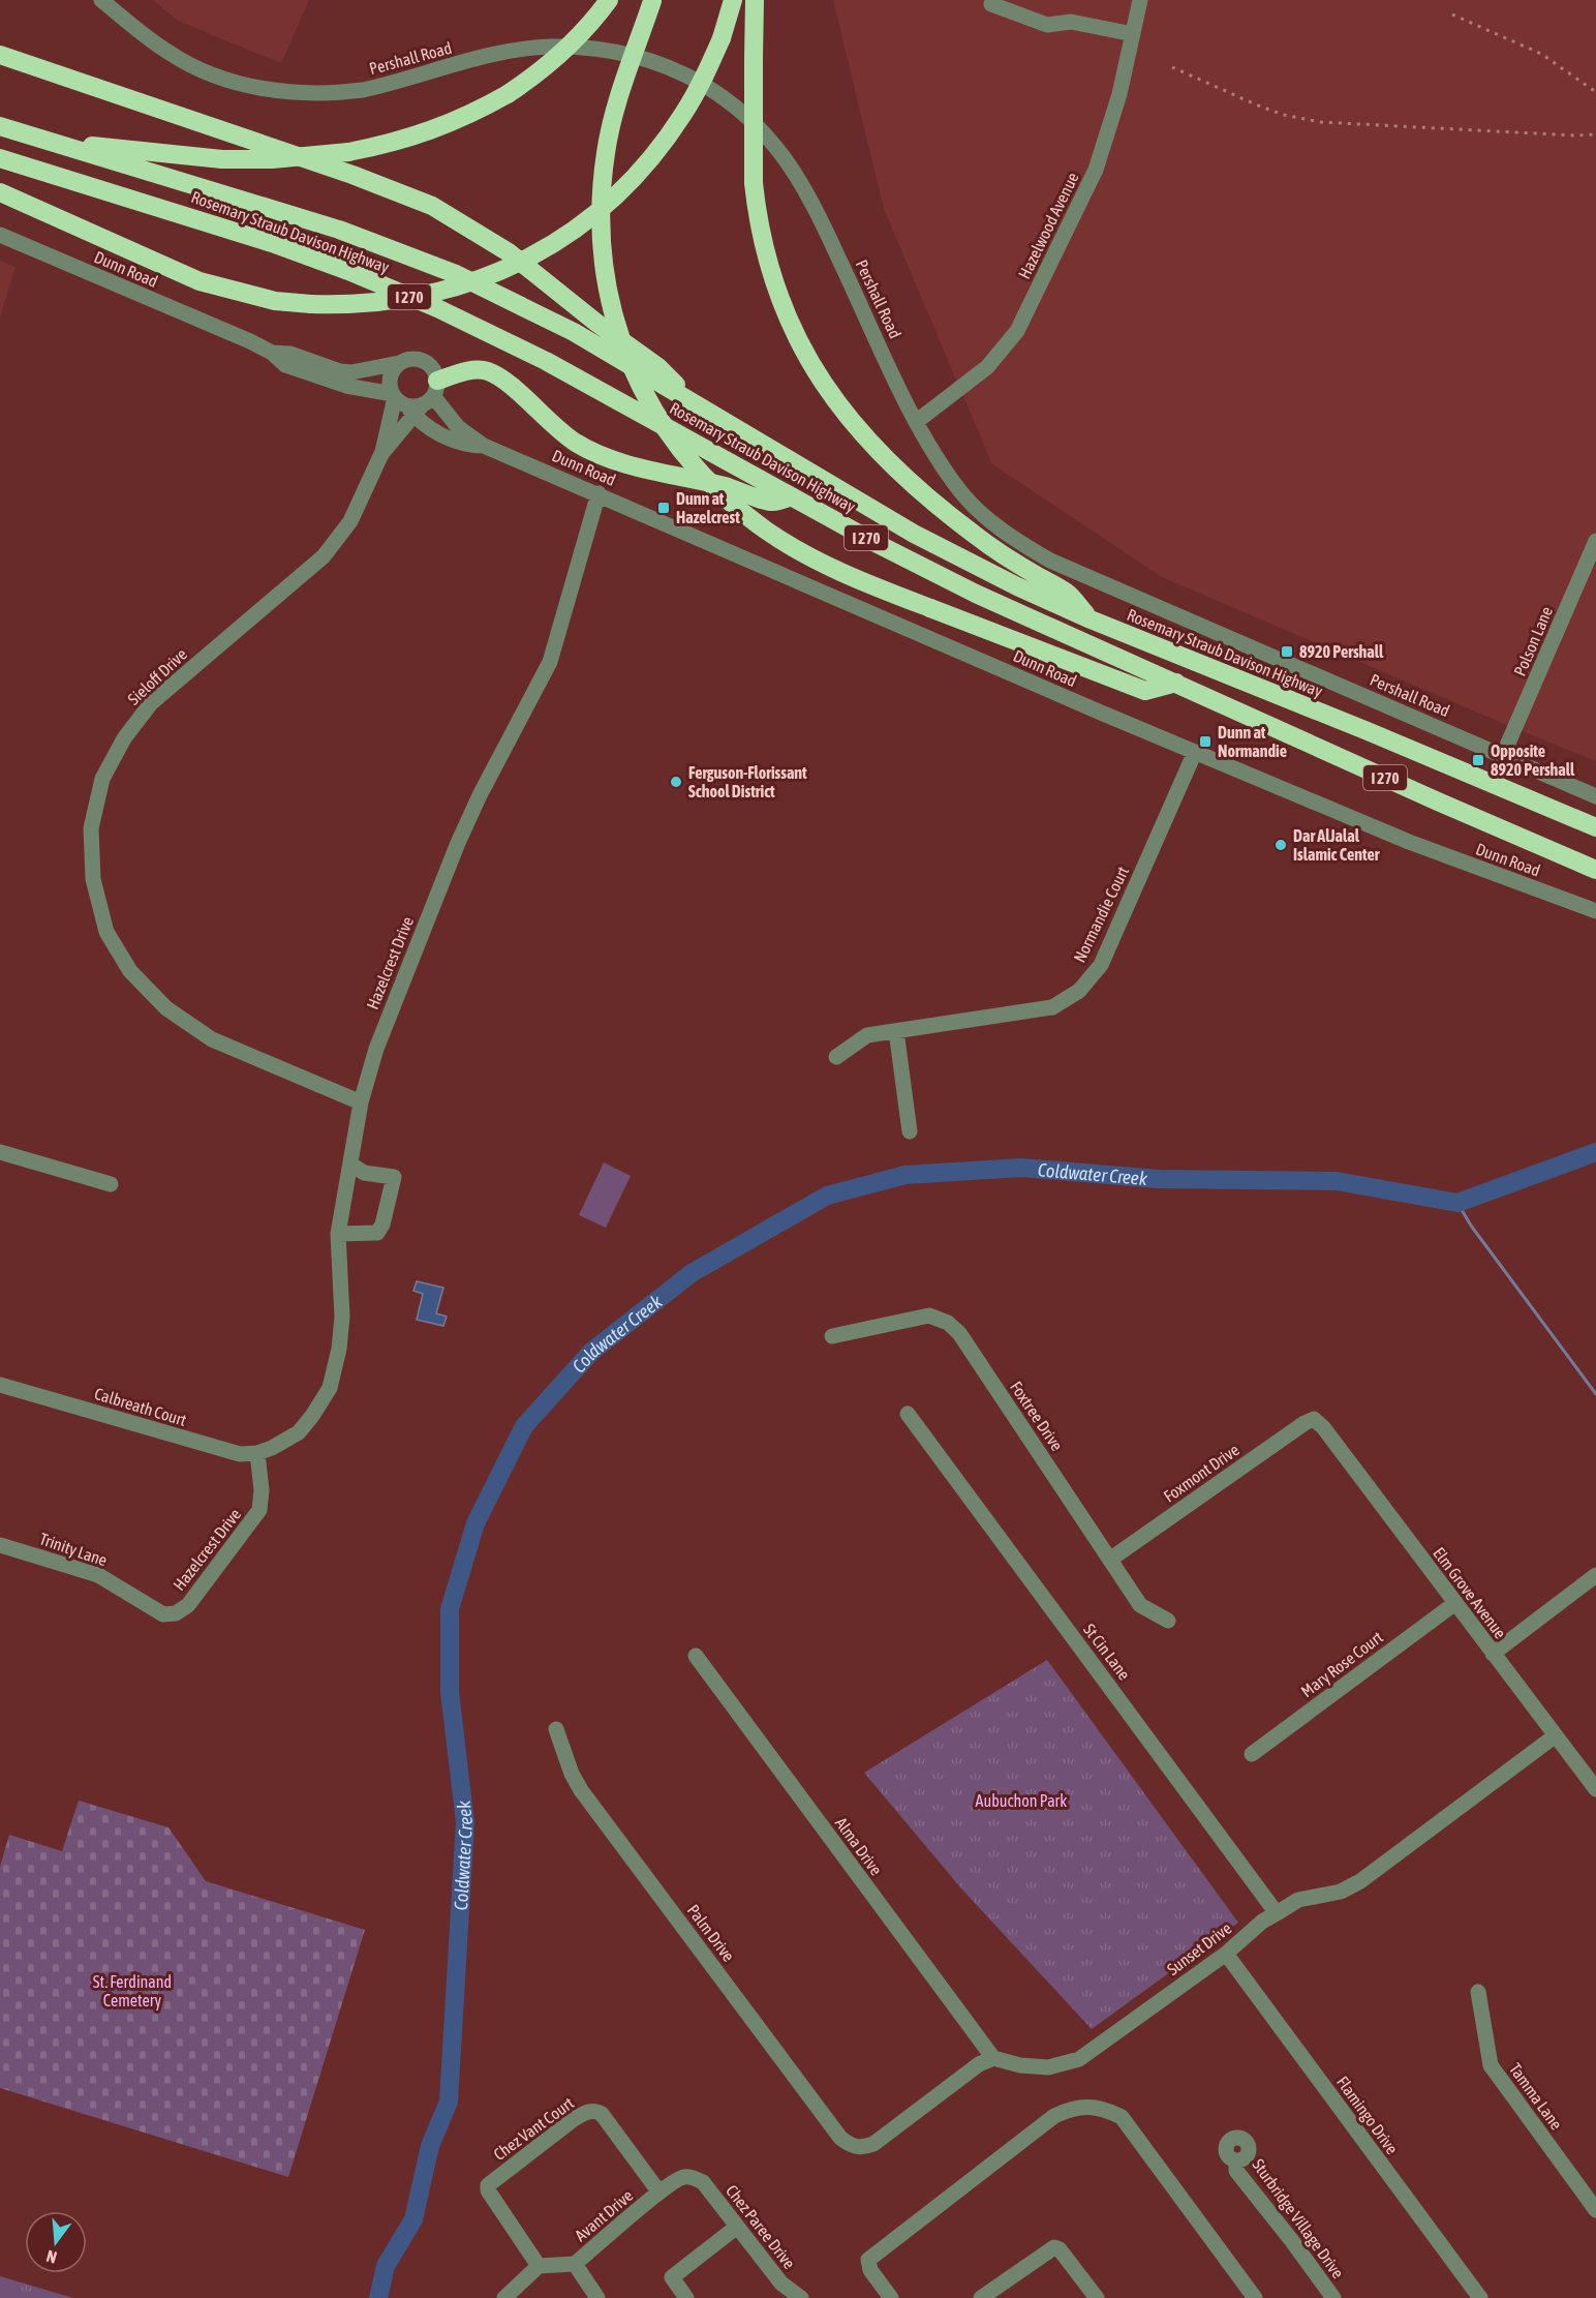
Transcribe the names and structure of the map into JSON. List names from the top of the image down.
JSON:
{
  "streets": {
    "highway": ["Rosemary Straub Davison Highway", "I 270"],
    "street": [
      "Pershall Road",
      "Hazelwood Avenue",
      "Dunn Road",
      "Polson Lane",
      "Sieloff Drive",
      "Normandie Court",
      "Hazelcrest Drive",
      "Calbreath Court",
      "Foxtree Drive",
      "Foxmont Drive",
      "Trinity Lane",
      "Elm Grove Avenue",
      "St Cin Lane",
      "Mary Rose Court",
      "Alma Drive",
      "Palm Drive",
      "Sunset Drive",
      "Tamma Lane",
      "Flamingo Drive",
      "Chez Vant Court",
      "Avant Drive",
      "Sturbridge Village Drive",
      "Chez Paree Drive"
    ]
  },
  "crossings": [
    ["Pershall Road", "Hazelwood Avenue"],
    ["Pershall Road", "Polson Lane"],
    ["Dunn Road", "Sieloff Drive"],
    ["Dunn Road", "Normandie Court"],
    ["Dunn Road", "Hazelcrest Drive"],
    ["Sieloff Drive", "Hazelcrest Drive"],
    ["Hazelcrest Drive", "Calbreath Court"],
    ["Hazelcrest Drive", "Trinity Lane"],
    ["Foxtree Drive", "Foxmont Drive"],
    ["Foxmont Drive", "Elm Grove Avenue"],
    ["Elm Grove Avenue", "Mary Rose Court"],
    ["Elm Grove Avenue", "Sunset Drive"],
    ["St Cin Lane", "Sunset Drive"],
    ["Alma Drive", "Palm Drive"],
    ["Alma Drive", "Sunset Drive"],
    ["Palm Drive", "Sunset Drive"],
    ["Sunset Drive", "Flamingo Drive"],
    ["Chez Vant Court", "Avant Drive"],
    ["Avant Drive", "Chez Paree Drive"]
  ],
  "water": ["Coldwater Creek"],
  "parks": ["Aubuchon Park", "St. Ferdinand Cemetery"],
  "places": {
    "transit": [
      "Dunn at Hazelcrest",
      "8920 Pershall",
      "Dunn at Normandie",
      "Opposite 8920 Pershall"
    ],
    "other": ["Ferguson-Florissant School District", "Dar AlJalal Islamic Center"]
  },
  "north": "bottom"
}
